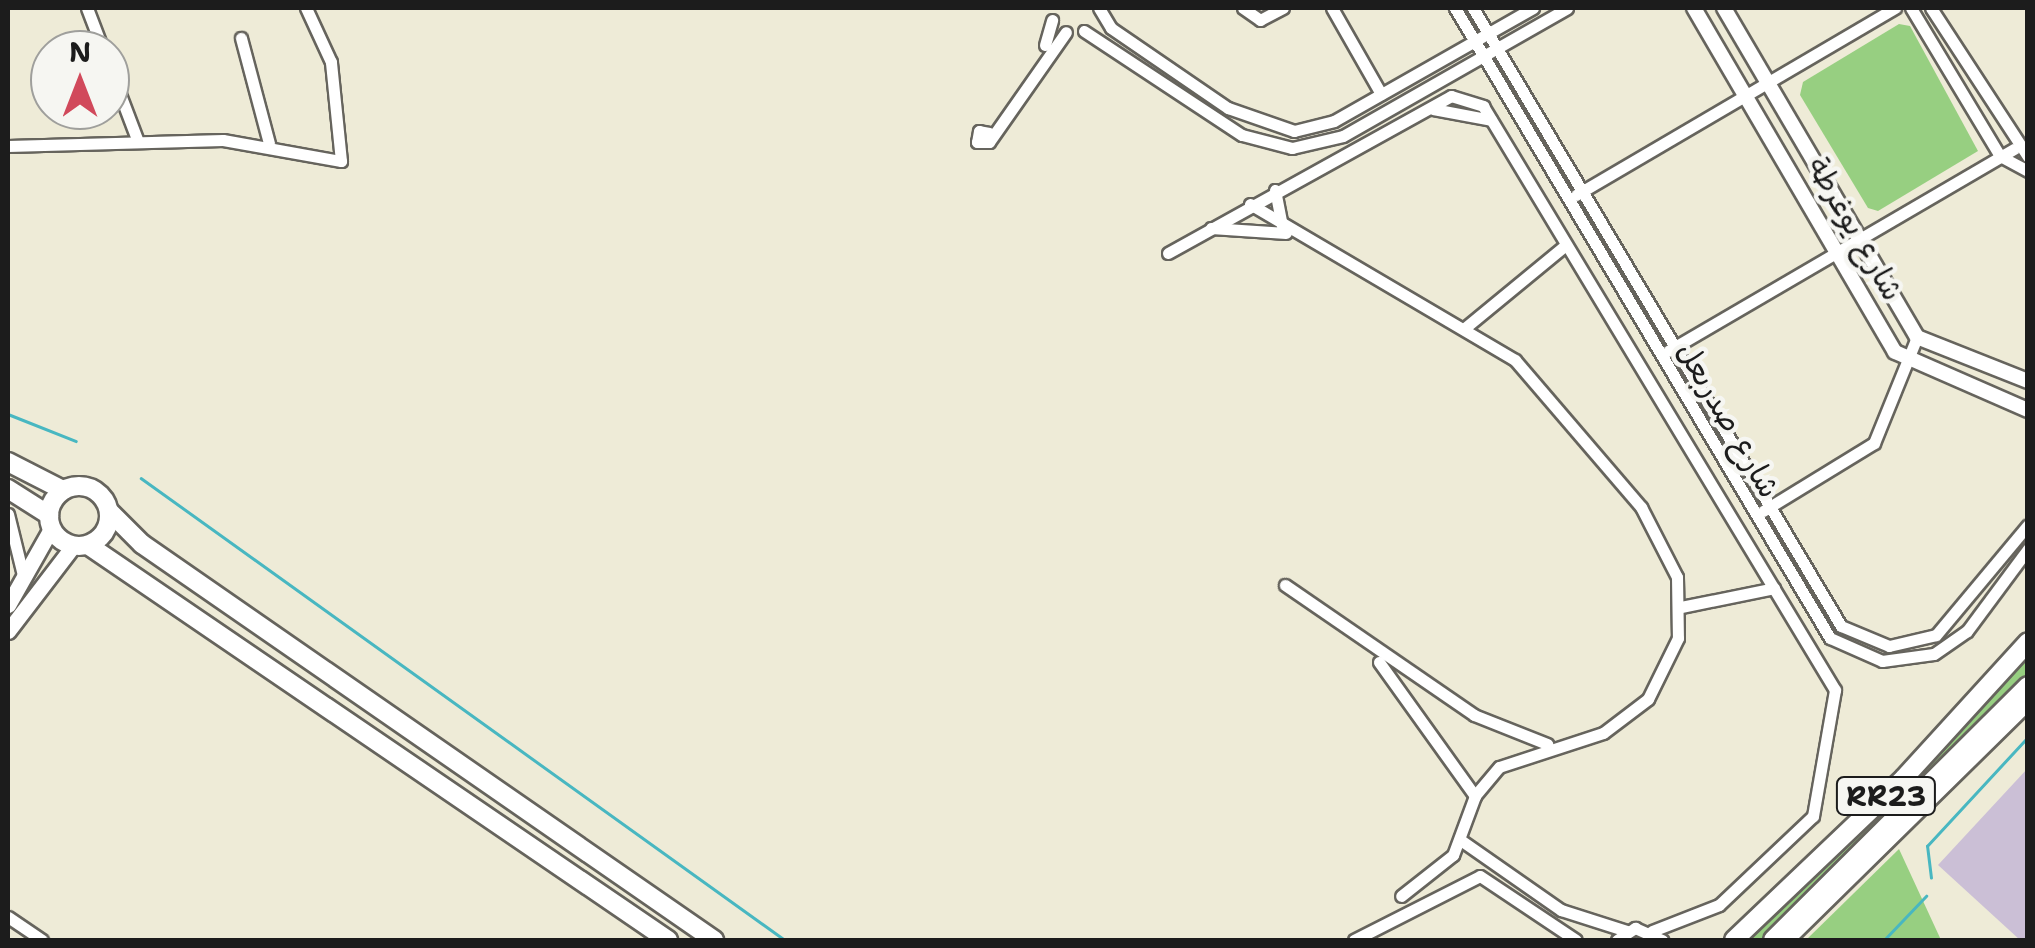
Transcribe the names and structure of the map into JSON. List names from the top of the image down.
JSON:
{
  "streets": {
    "highway": ["RR23"],
    "street": ["شارع يوغرطة", "شارع صدربعل"]
  },
  "north": "top"
}
